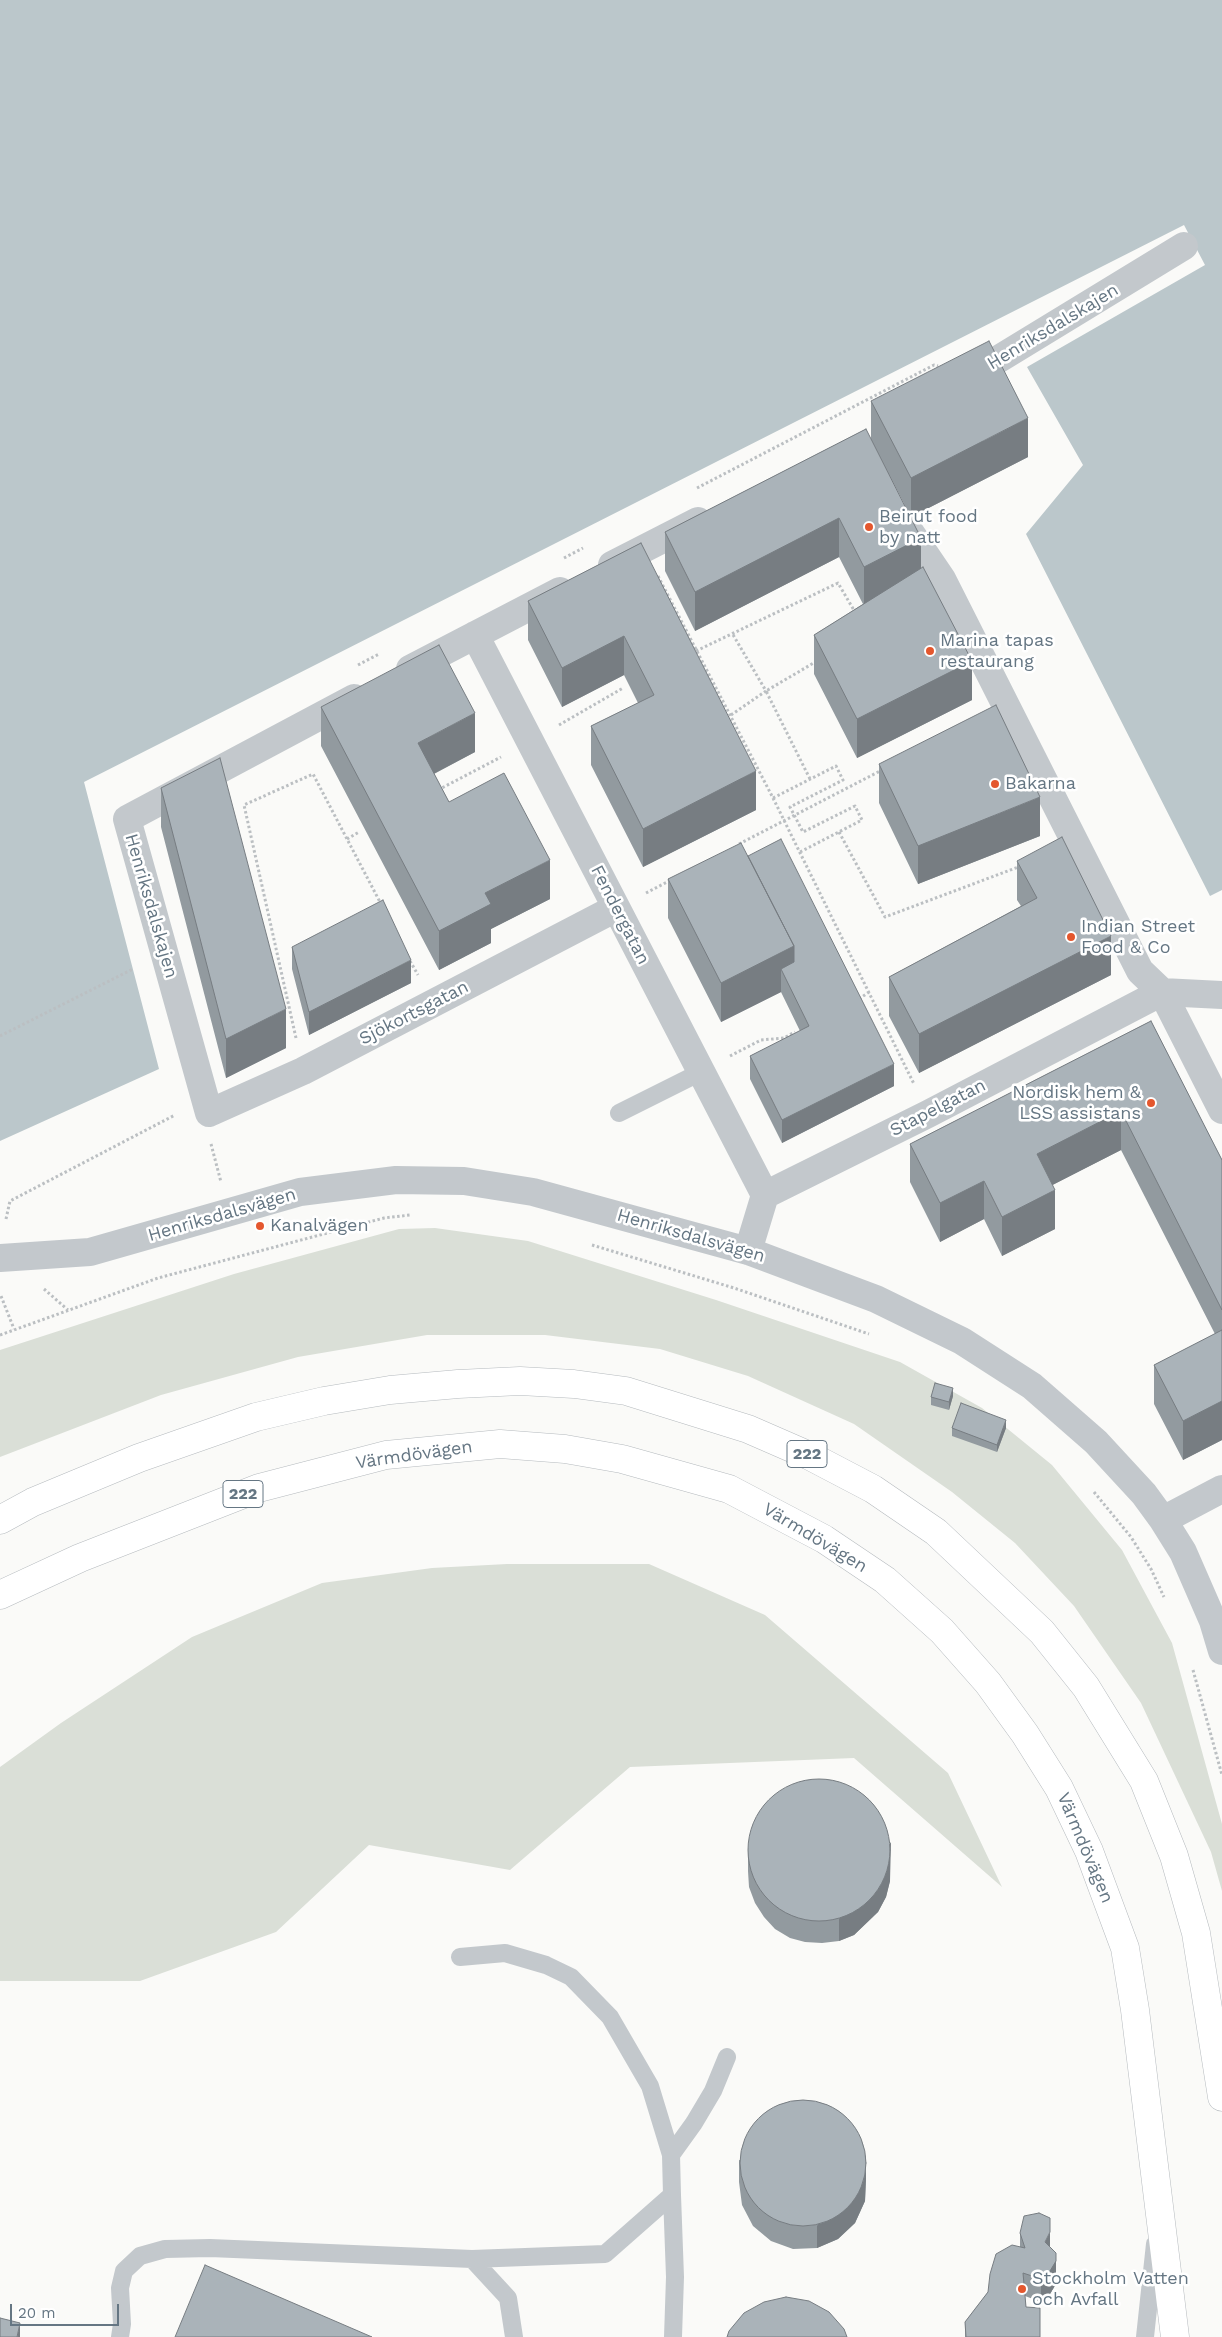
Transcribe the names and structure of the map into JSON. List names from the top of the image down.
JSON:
{
  "streets": {
    "main road": ["222", "Värmdövägen"],
    "street": [
      "Henriksdalskajen",
      "Fendergatan",
      "Sjökortsgatan",
      "Stapelgatan",
      "Henriksdalsvägen"
    ]
  },
  "crossings": [
    ["Henriksdalskajen", "Fendergatan"],
    ["Henriksdalskajen", "Sjökortsgatan"],
    ["Fendergatan", "Sjökortsgatan"],
    ["Fendergatan", "Stapelgatan"]
  ],
  "places": [
    "Beirut food by natt",
    "Marina tapas restaurang",
    "Bakarna",
    "Indian Street Food & Co",
    "Nordisk hem & LSS assistans",
    "Kanalvägen",
    "Stockholm Vatten och Avfall"
  ],
  "scale_bar": "20 m"
}
